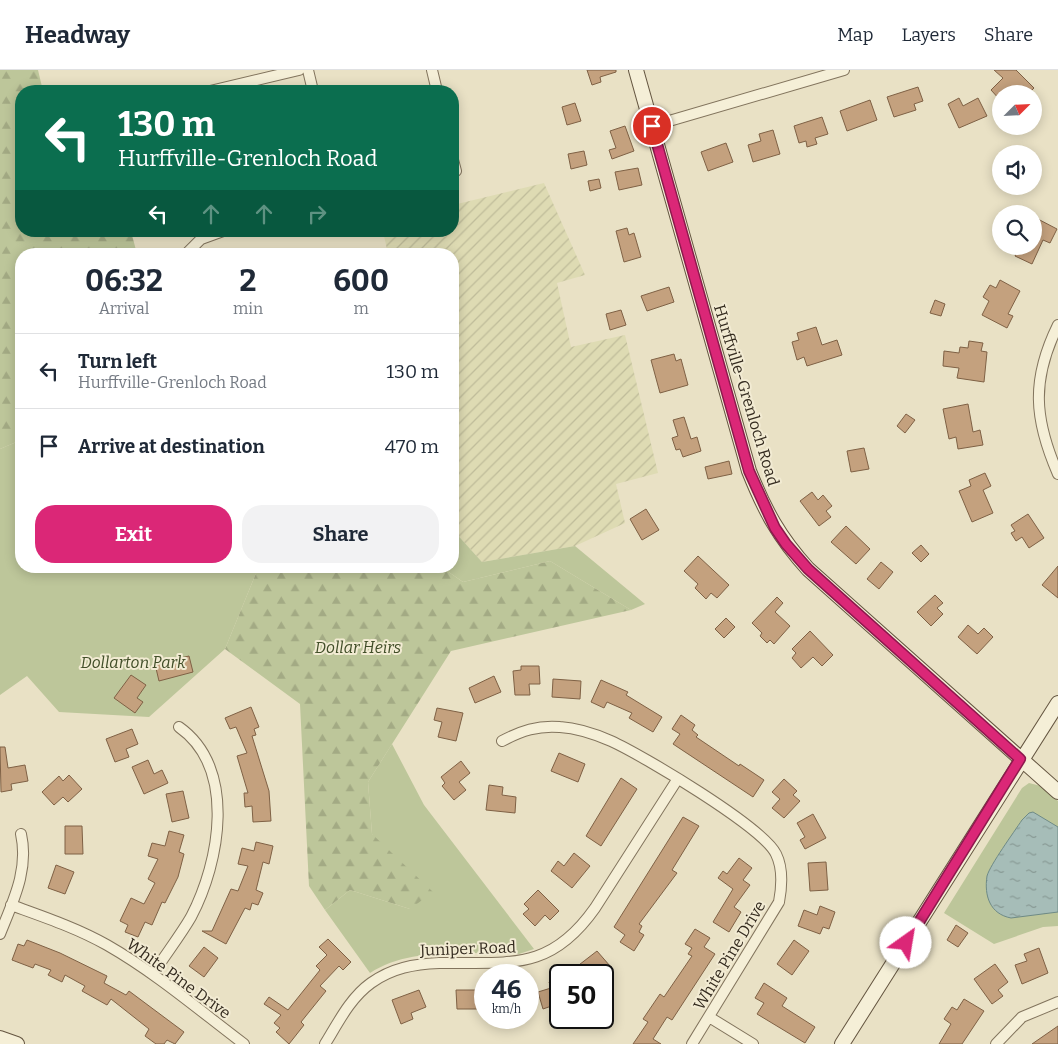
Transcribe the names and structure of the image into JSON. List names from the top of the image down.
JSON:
{
  "streets": {
    "main road": ["Hurffville-Grenloch Road"],
    "street": ["Juniper Road", "White Pine Drive"]
  },
  "crossings": [
    ["Juniper Road", "White Pine Drive"]
  ],
  "parks": ["Dollar Heirs", "Dollarton Park"],
  "north": "top right",
  "page": {
    "header": "Headway",
    "nav": ["Map", "Layers", "Share"],
    "turn": ["130 m", "Hurffville-Grenloch Road"],
    "eta": [
      "06:32",
      "Arrival",
      "2",
      "min",
      "600",
      "m"
    ],
    "list": [
      {
        "name": "Turn left",
        "note": "Hurffville-Grenloch Road",
        "value": "130 m"
      },
      {
        "name": "Arrive at destination",
        "value": "470 m"
      }
    ],
    "buttons": ["Exit", "Share"],
    "speed": "46 km/h",
    "limit": "50"
  }
}
